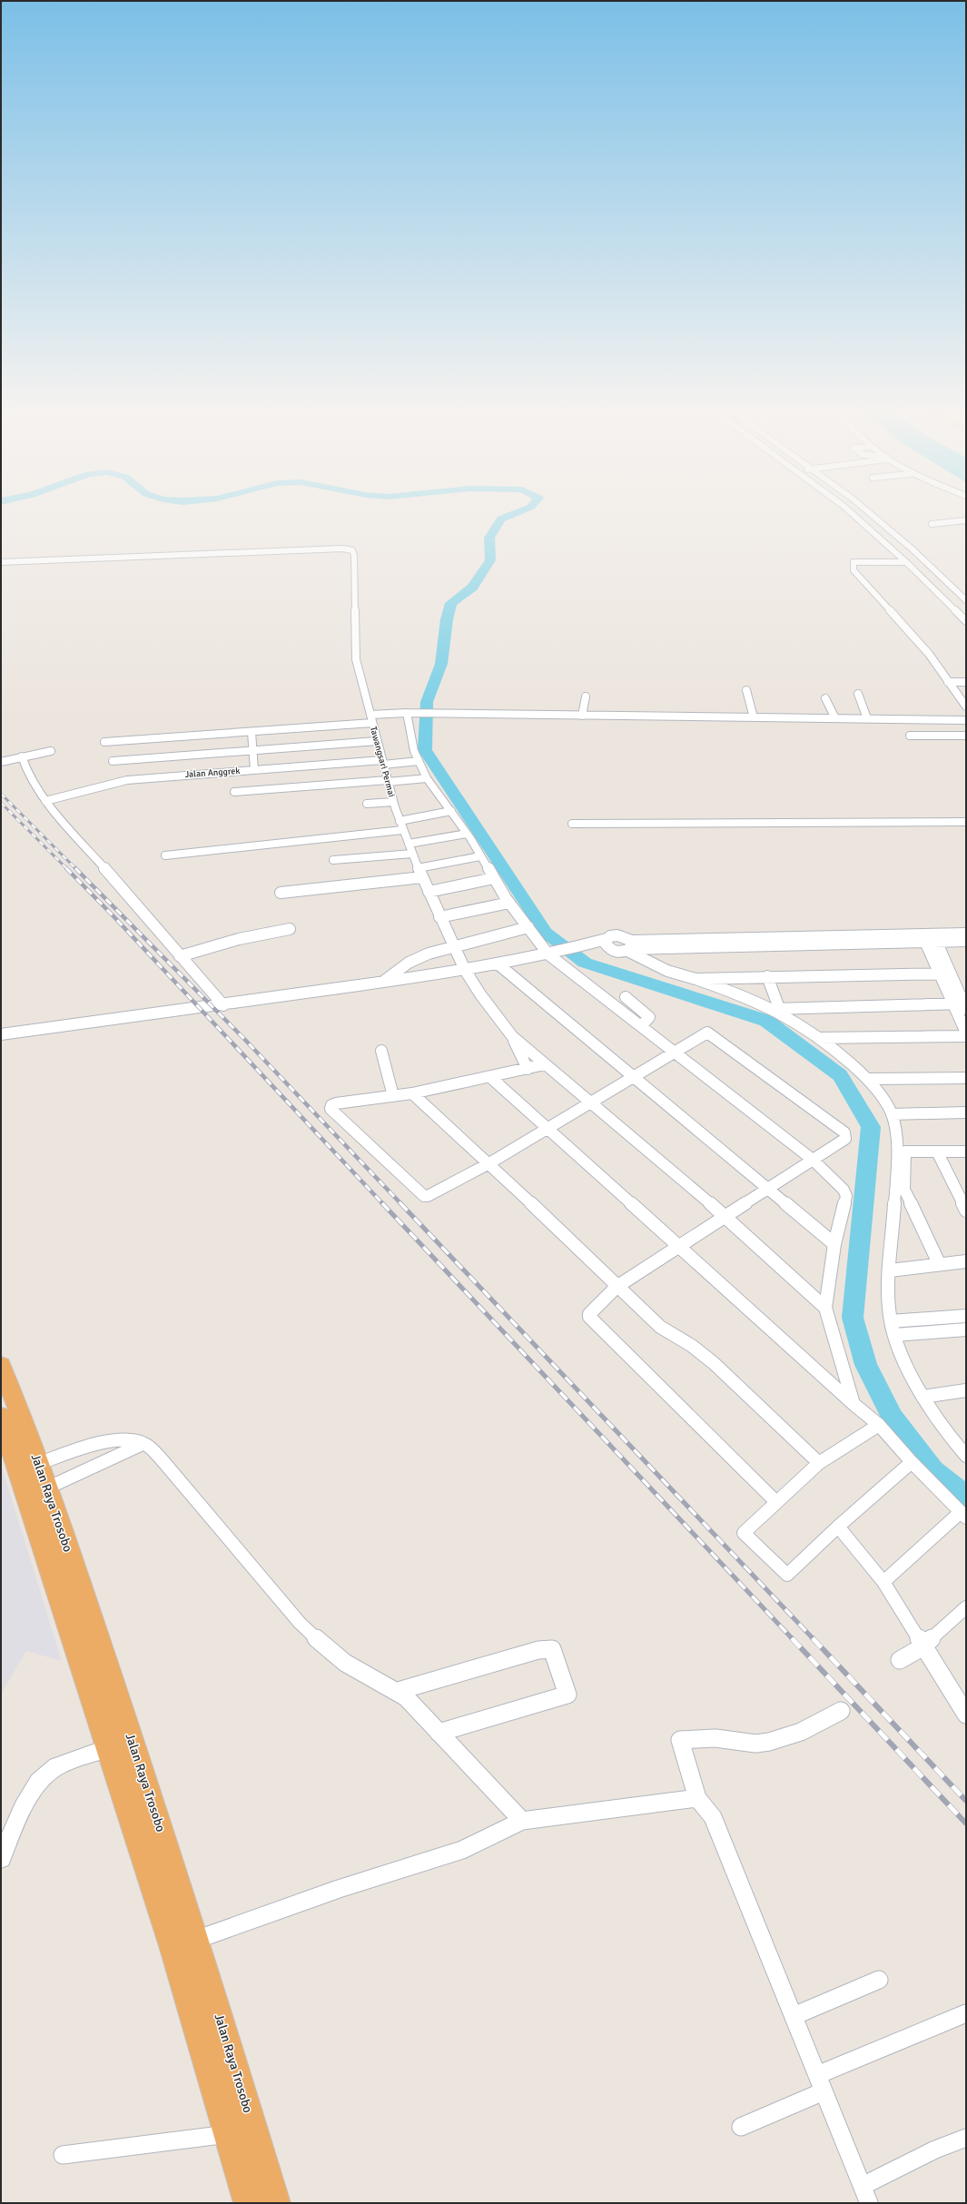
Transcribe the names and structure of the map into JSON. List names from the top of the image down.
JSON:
{
  "streets": {
    "highway": ["Jalan Raya Trosobo"],
    "street": ["Tawangsari Permai", "Jalan Anggrek"]
  },
  "crossings": [
    ["Tawangsari Permai", "Jalan Anggrek"]
  ]
}
